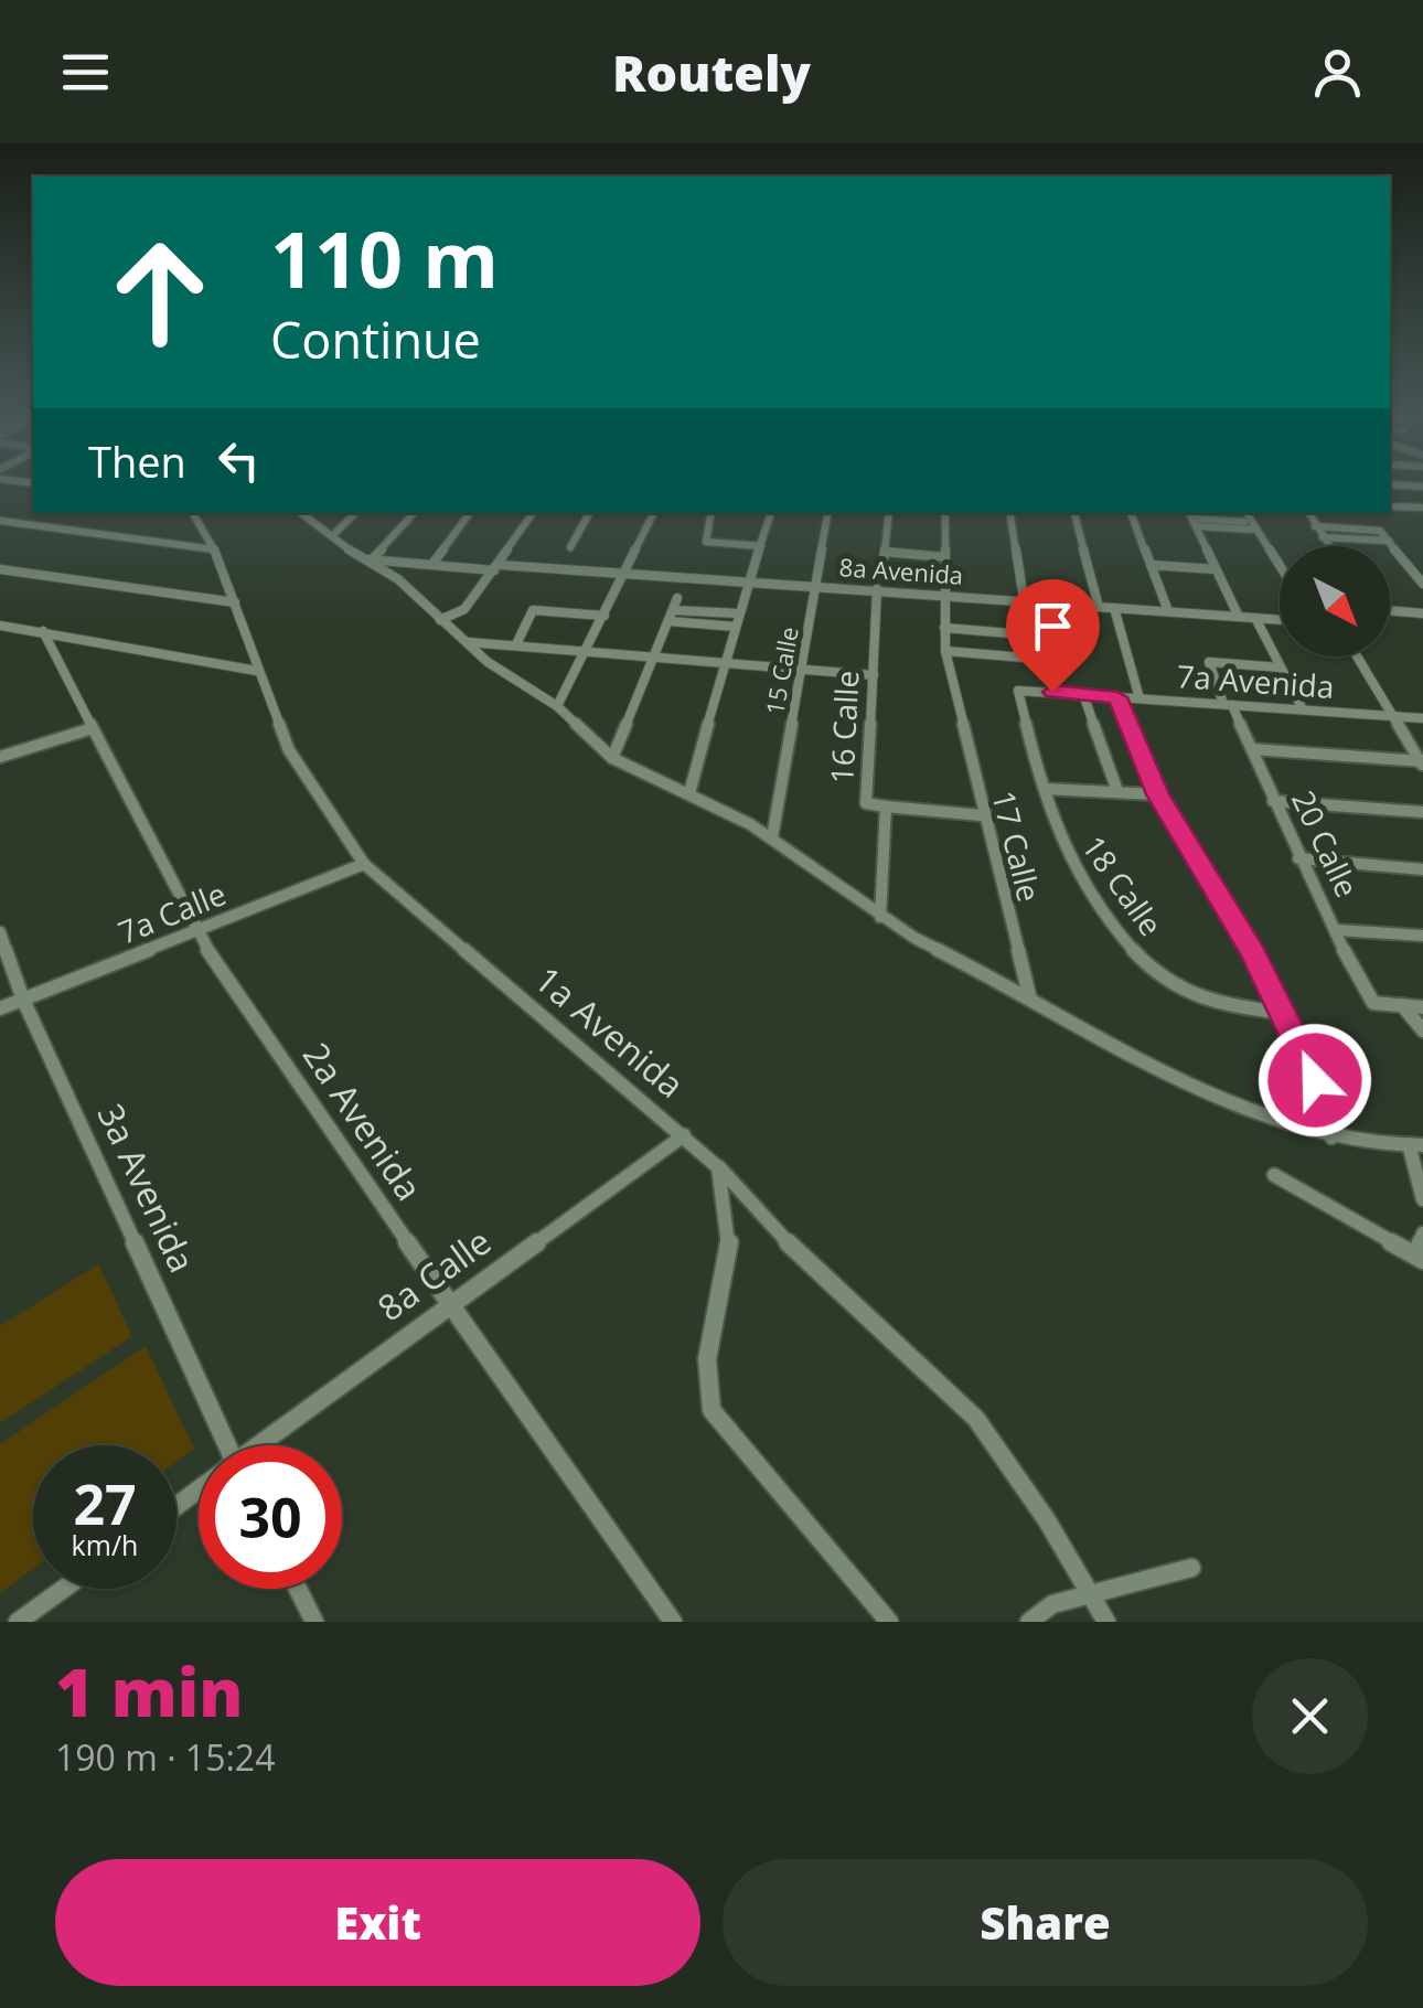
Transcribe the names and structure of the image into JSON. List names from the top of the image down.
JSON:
{
  "streets": {
    "street": [
      "8a Avenida",
      "15 Calle",
      "7a Avenida",
      "16 Calle",
      "20 Calle",
      "17 Calle",
      "18 Calle",
      "7a Calle",
      "1a Avenida",
      "2a Avenida",
      "3a Avenida",
      "8a Calle"
    ]
  },
  "crossings": [
    ["8a Avenida", "15 Calle"],
    ["8a Avenida", "16 Calle"],
    ["8a Avenida", "17 Calle"],
    ["7a Avenida", "20 Calle"],
    ["7a Avenida", "18 Calle"],
    ["7a Calle", "1a Avenida"],
    ["7a Calle", "2a Avenida"],
    ["7a Calle", "3a Avenida"],
    ["1a Avenida", "8a Calle"],
    ["2a Avenida", "8a Calle"]
  ],
  "north": "bottom right",
  "page": {
    "header": "Routely",
    "turn": ["110 m", "Continue"],
    "then": "Then",
    "speed": "27 km/h",
    "limit": "30",
    "heading": ["1 min", "190 m · 15:24"],
    "buttons": ["Exit", "Share"]
  }
}
